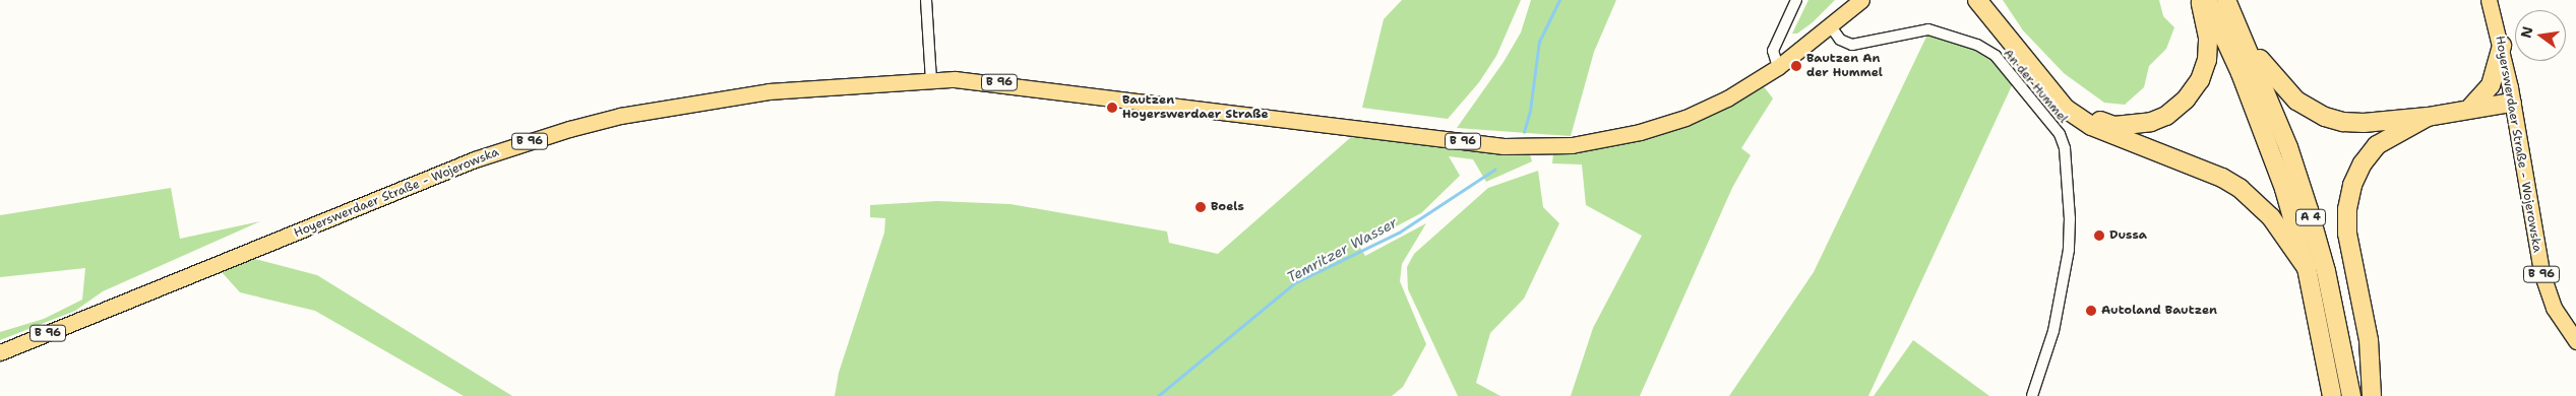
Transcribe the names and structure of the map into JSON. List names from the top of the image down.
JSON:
{
  "streets": {
    "highway": ["A 4"],
    "main road": ["B 96", "Hoyerswerdaer Straße - Wojerowska"],
    "street": ["An der Hummel"]
  },
  "crossings": [
    ["An der Hummel", "Hoyerswerdaer Straße - Wojerowska"]
  ],
  "water": ["Temritzer Wasser"],
  "places": [
    "Bautzen An der Hummel",
    "Bautzen Hoyerswerdaer Straße",
    "Boels",
    "Dussa",
    "Autoland Bautzen"
  ],
  "north": "left"
}
